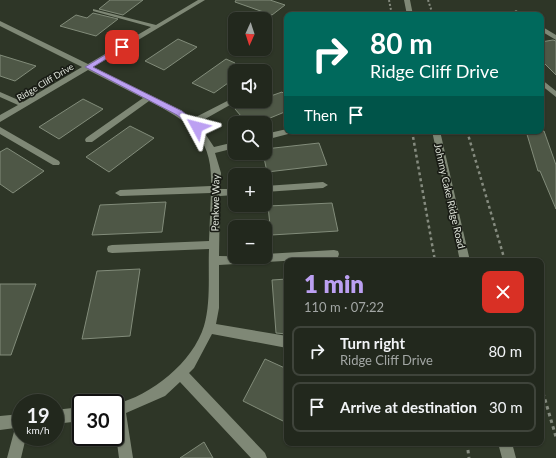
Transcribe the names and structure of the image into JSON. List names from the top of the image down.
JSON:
{
  "streets": {
    "street": ["Ridge Cliff Drive", "Johnny Cake Ridge Road", "Penkwe Way"]
  },
  "crossings": [
    ["Ridge Cliff Drive", "Penkwe Way"]
  ],
  "north": "bottom",
  "page": {
    "map_buttons": ["+", "−"],
    "turn": ["80 m", "Ridge Cliff Drive"],
    "then": "Then",
    "heading": ["1 min", "110 m · 07:22"],
    "list": [
      {
        "name": "Turn right",
        "note": "Ridge Cliff Drive",
        "value": "80 m"
      },
      {
        "name": "Arrive at destination",
        "value": "30 m"
      }
    ],
    "speed": "19 km/h",
    "limit": "30"
  }
}
